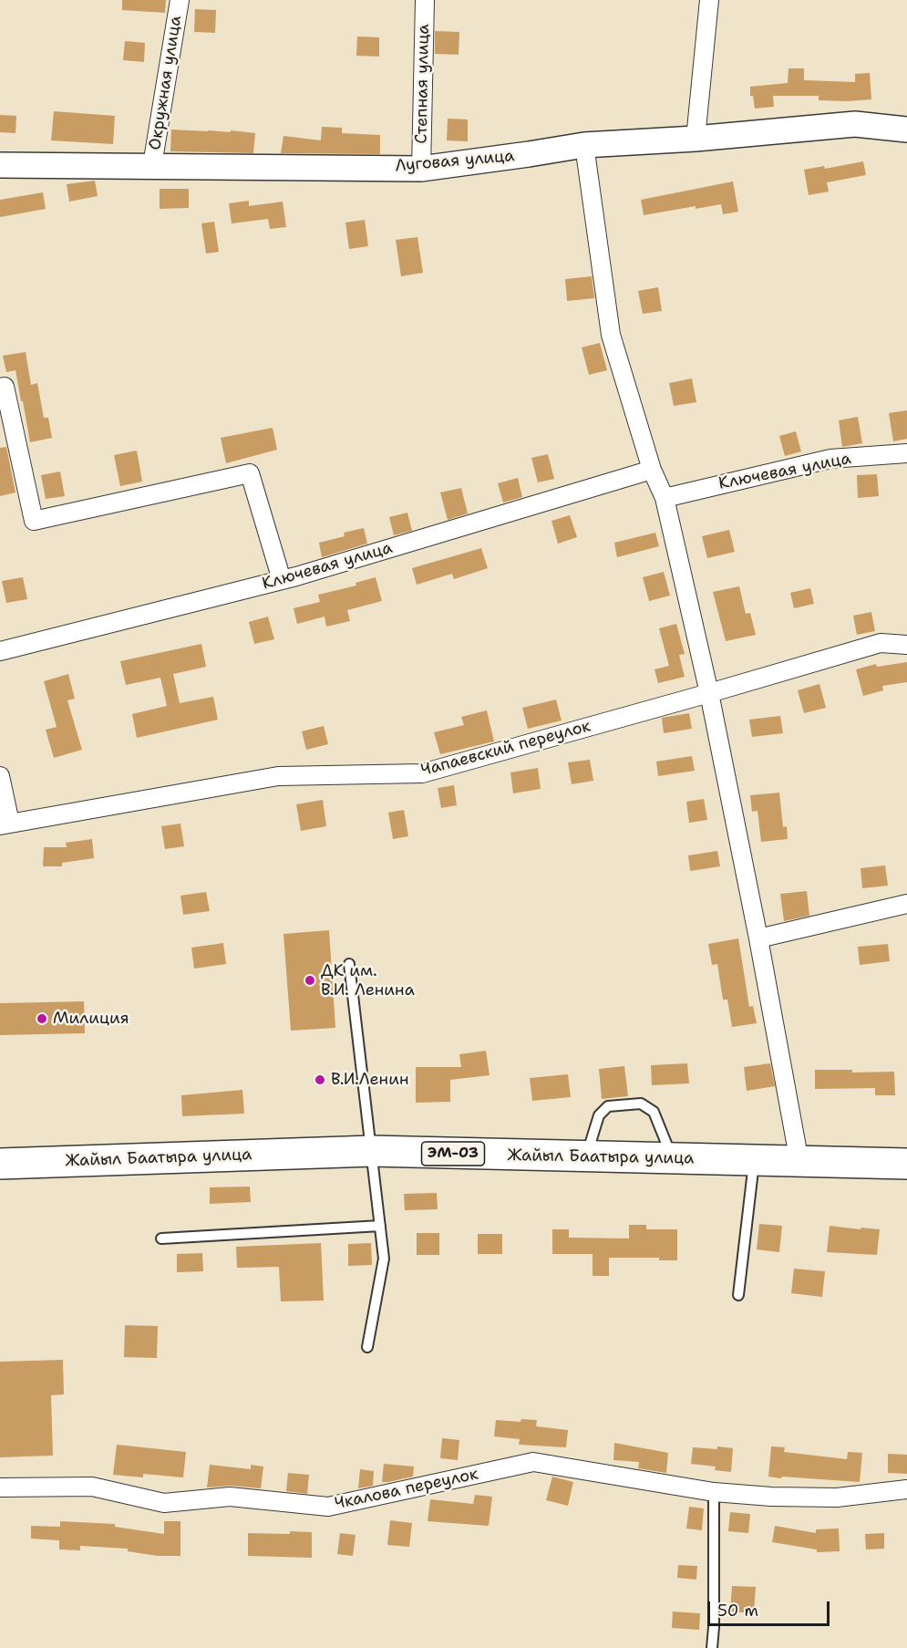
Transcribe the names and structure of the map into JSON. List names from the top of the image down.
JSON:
{
  "streets": {
    "highway": ["ЭМ-03", "Жайыл Баатыра улица"],
    "street": [
      "Окружная улица",
      "Степная улица",
      "Луговая улица",
      "Ключевая улица",
      "Чапаевский переулок",
      "Чкалова переулок"
    ]
  },
  "crossings": [
    ["Окружная улица", "Луговая улица"],
    ["Степная улица", "Луговая улица"]
  ],
  "places": ["ДК им. В.И. Ленина", "Милиция", "В.И.Ленин"],
  "scale_bar": "50 m"
}
